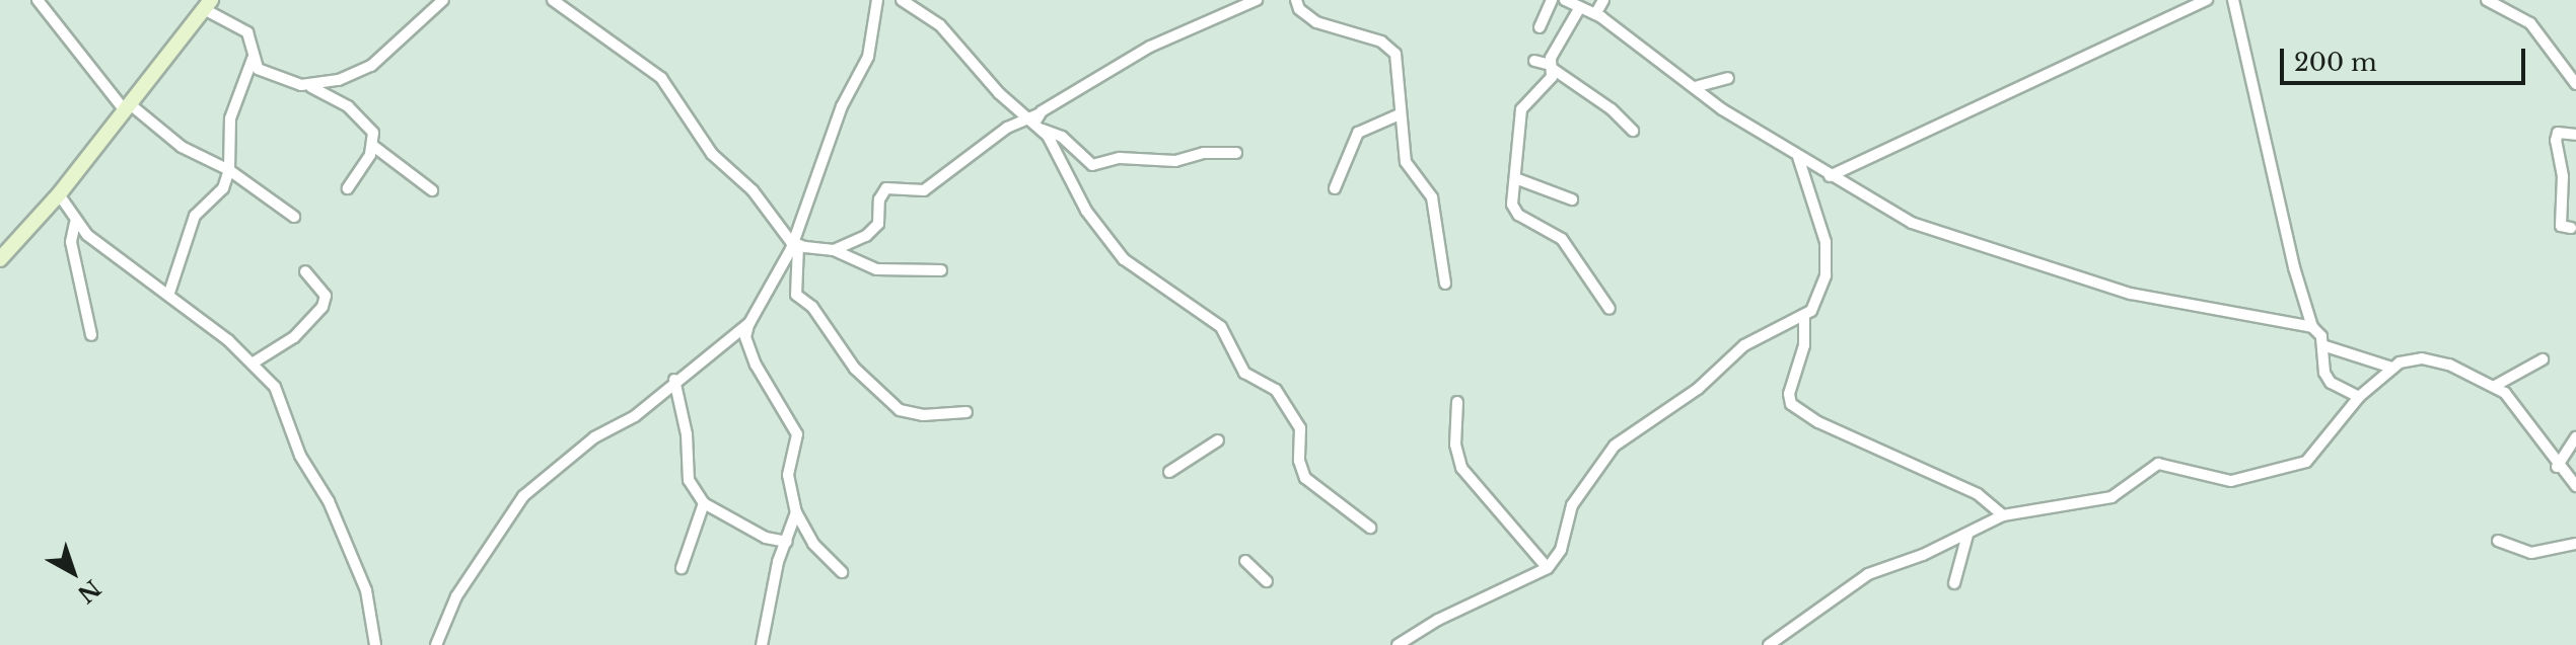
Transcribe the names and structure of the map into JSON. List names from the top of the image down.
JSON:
{
  "scale_bar": "200 m",
  "north": "bottom right"
}
